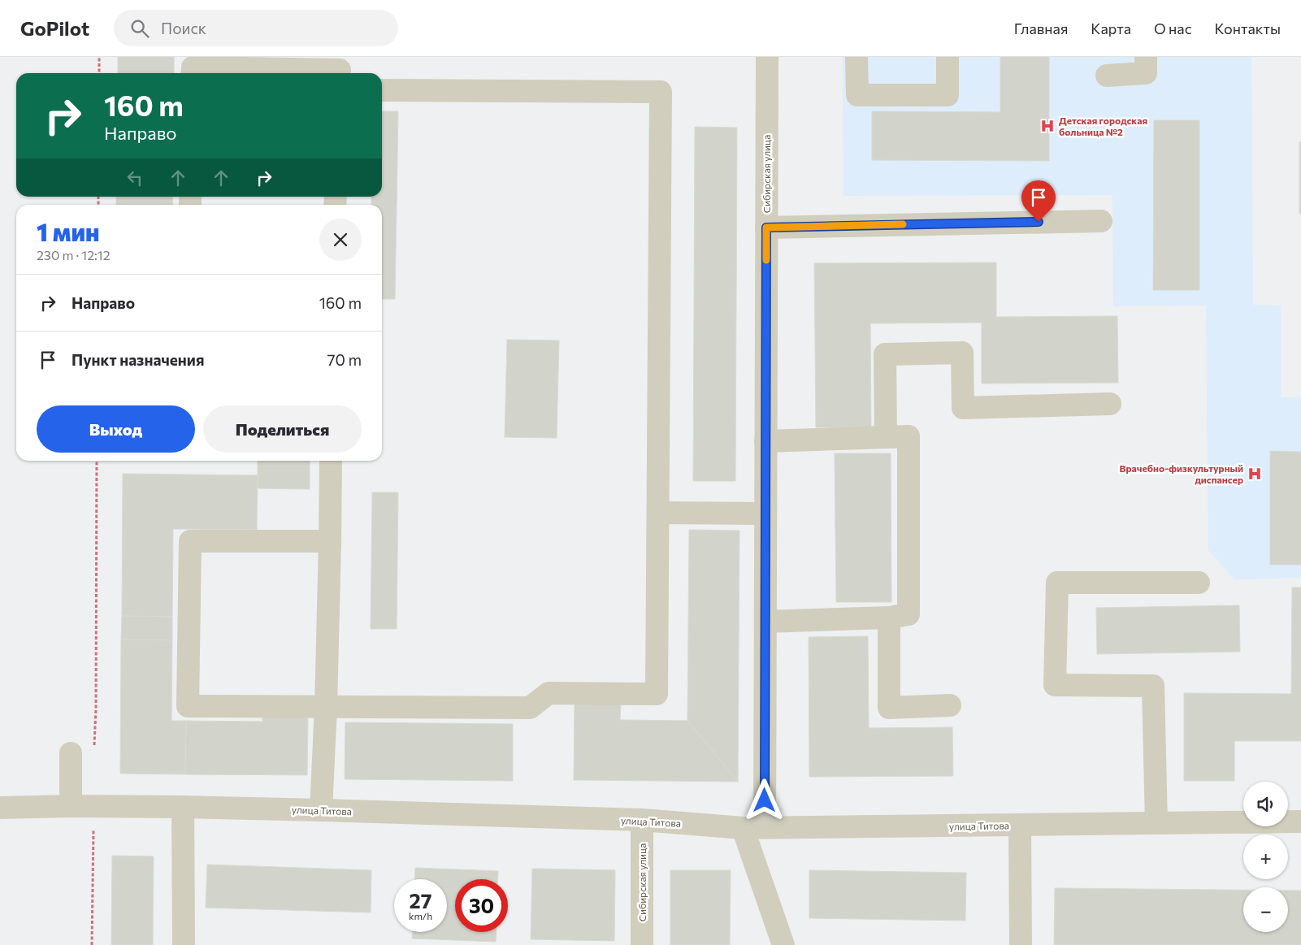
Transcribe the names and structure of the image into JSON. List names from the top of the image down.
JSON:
{
  "streets": {
    "street": ["Сибирская улица", "улица Титова"]
  },
  "crossings": [
    ["Сибирская улица", "улица Титова"]
  ],
  "places": {
    "hospital": ["Детская городская больница №2", "Врачебно-физкультурный диспансер"]
  },
  "page": {
    "header": "GoPilot",
    "search": "Поиск",
    "nav": [
      "Главная",
      "Карта",
      "О нас",
      "Контакты"
    ],
    "turn": ["160 m", "Направо"],
    "heading": ["1 мин", "230 m · 12:12"],
    "list": [
      {
        "name": "Направо",
        "value": "160 m"
      },
      {
        "name": "Пункт назначения",
        "value": "70 m"
      }
    ],
    "buttons": ["Выход", "Поделиться"],
    "map_buttons": ["+", "−"],
    "speed": "27 km/h",
    "limit": "30"
  }
}
